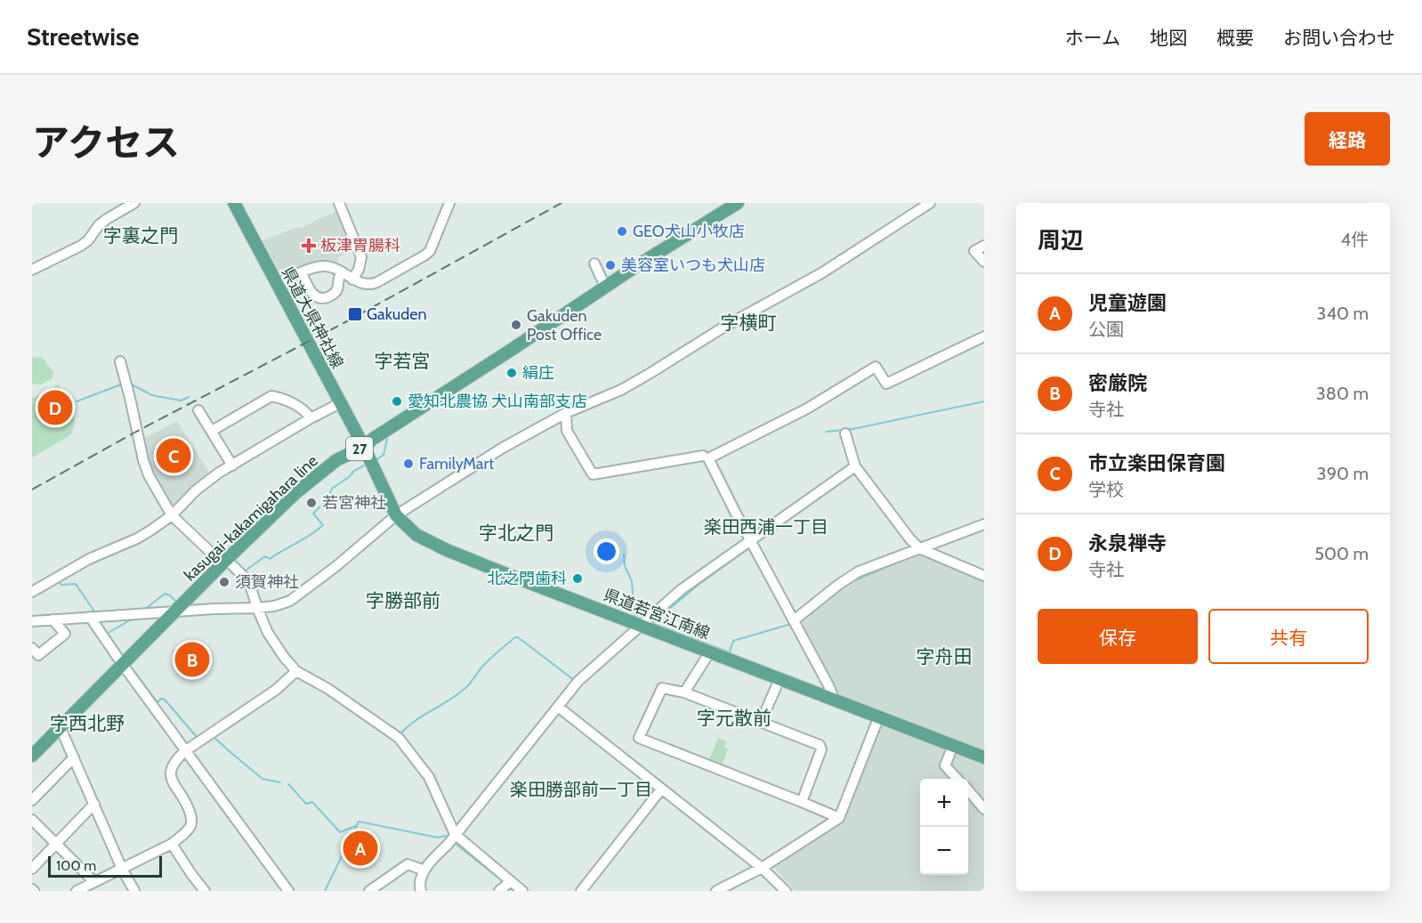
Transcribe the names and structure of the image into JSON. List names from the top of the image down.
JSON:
{
  "streets": {
    "main road": [
      "県道大県神社線",
      "27",
      "kasugai-kakamigahara line",
      "県道若宮江南線"
    ]
  },
  "crossings": [
    ["県道大県神社線", "kasugai-kakamigahara line"],
    ["県道大県神社線", "県道若宮江南線"],
    ["kasugai-kakamigahara line", "県道若宮江南線"]
  ],
  "districts": [
    "字裏之門",
    "字横町",
    "字若宮",
    "楽田西浦一丁目",
    "字北之門",
    "字勝部前",
    "字舟田",
    "字元散前",
    "字西北野",
    "楽田勝部前一丁目"
  ],
  "places": {
    "other": [
      "GEO犬山小牧店",
      "美容室いつも犬山店",
      "Gakuden Post Office",
      "絹庄",
      "愛知北農協 犬山南部支店",
      "FamilyMart",
      "若宮神社",
      "北之門歯科",
      "須賀神社"
    ],
    "health": ["板津胃腸科"],
    "transit": ["Gakuden"]
  },
  "scale_bar": "100 m",
  "page": {
    "header": "Streetwise",
    "nav": [
      "ホーム",
      "地図",
      "概要",
      "お問い合わせ"
    ],
    "title": "アクセス",
    "buttons": [
      "経路",
      ["保存", "共有"]
    ],
    "heading": ["周辺", "4件"],
    "list": [
      {
        "mark": "A",
        "name": "児童遊園",
        "note": "公園",
        "value": "340 m"
      },
      {
        "mark": "B",
        "name": "密厳院",
        "note": "寺社",
        "value": "380 m"
      },
      {
        "mark": "C",
        "name": "市立楽田保育園",
        "note": "学校",
        "value": "390 m"
      },
      {
        "mark": "D",
        "name": "永泉禅寺",
        "note": "寺社",
        "value": "500 m"
      }
    ],
    "pins": [
      "D",
      "C",
      "B",
      "A"
    ],
    "map_buttons": ["+", "−"],
    "scale": "100 m"
  }
}
